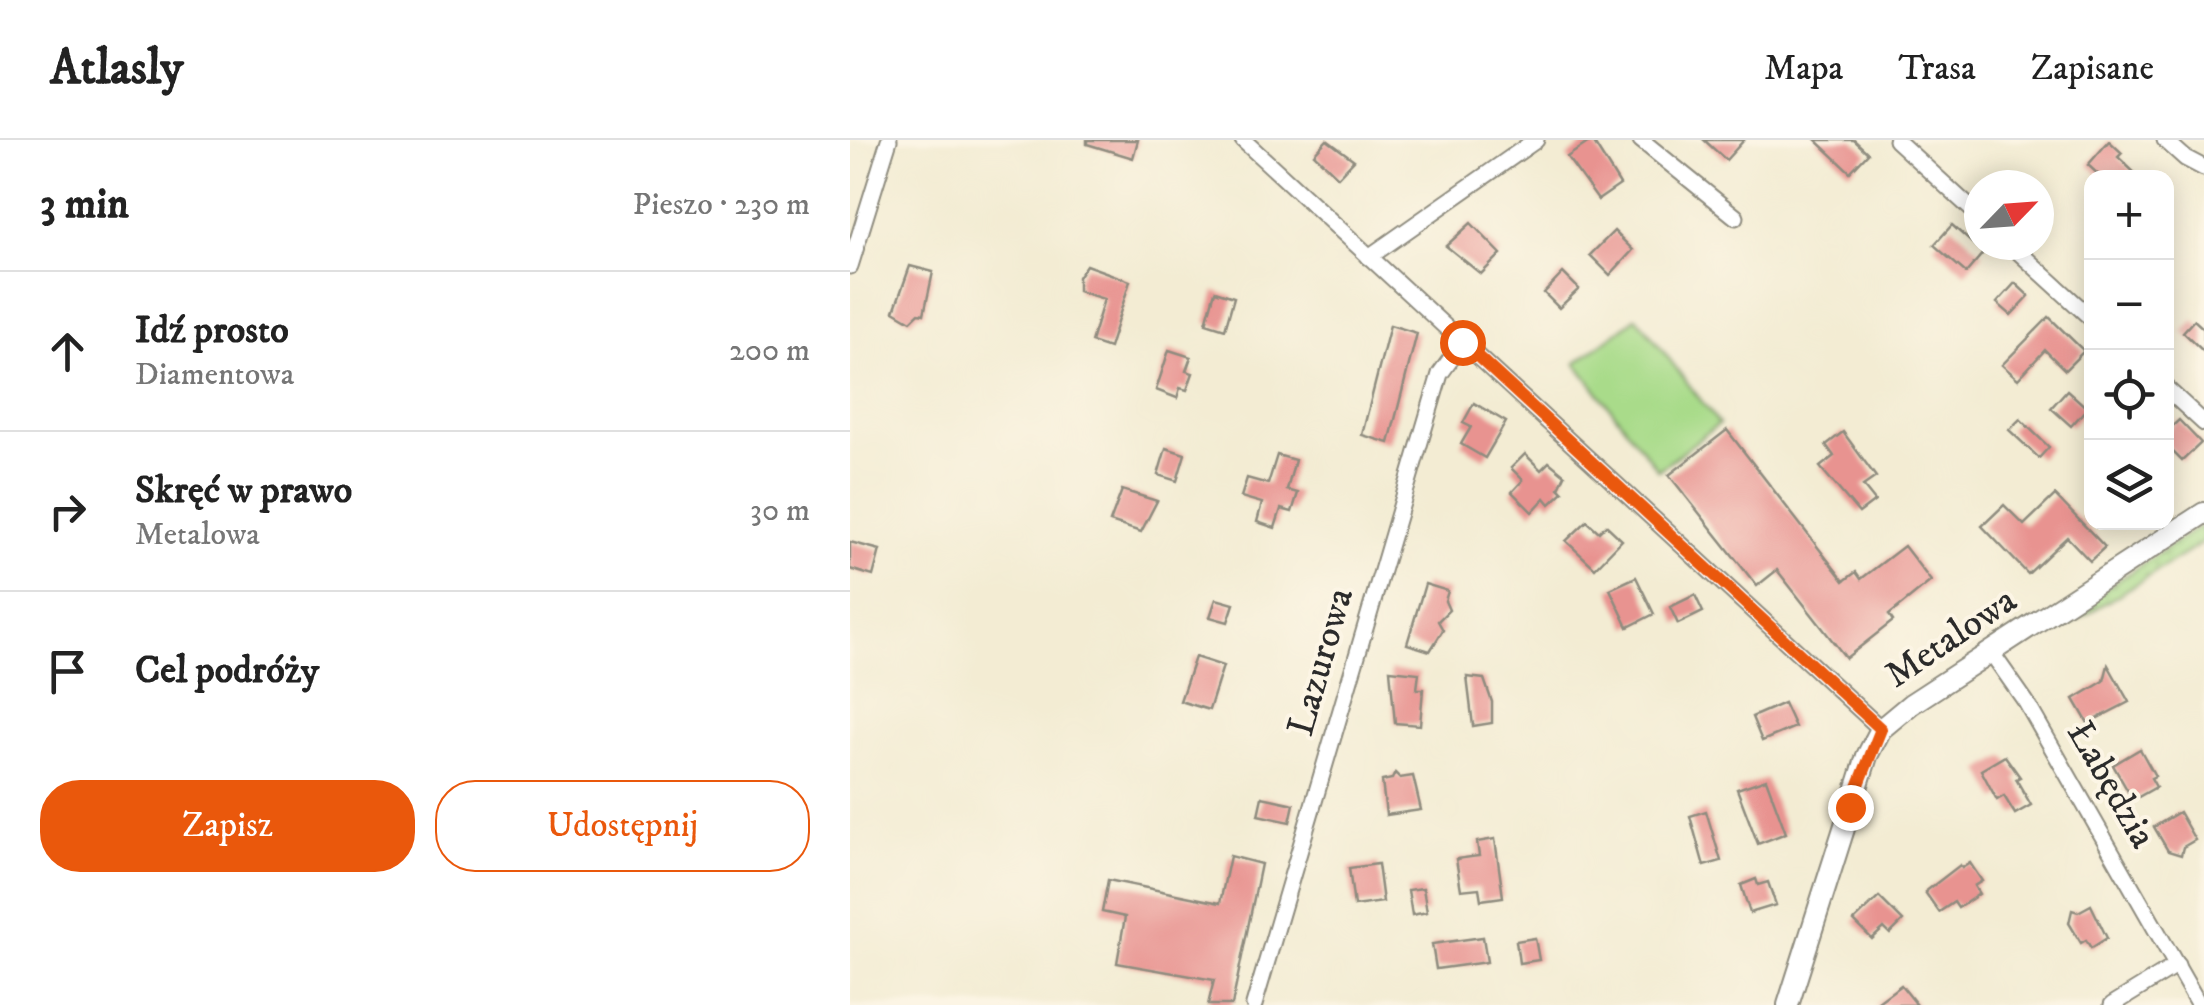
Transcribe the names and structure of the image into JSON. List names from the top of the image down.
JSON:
{
  "streets": {
    "street": ["Metalowa", "Lazurowa", "Łabędzia"]
  },
  "crossings": [
    ["Metalowa", "Łabędzia"]
  ],
  "north": "top right",
  "page": {
    "header": "Atlasly",
    "nav": ["Mapa", "Trasa", "Zapisane"],
    "heading": ["3 min", "Pieszo · 230 m"],
    "map_buttons": ["+", "−"],
    "list": [
      ["Idź prosto", "Diamentowa", "200 m"],
      ["Skręć w prawo", "Metalowa", "30 m"],
      "Cel podróży"
    ],
    "buttons": ["Zapisz", "Udostępnij"]
  }
}
